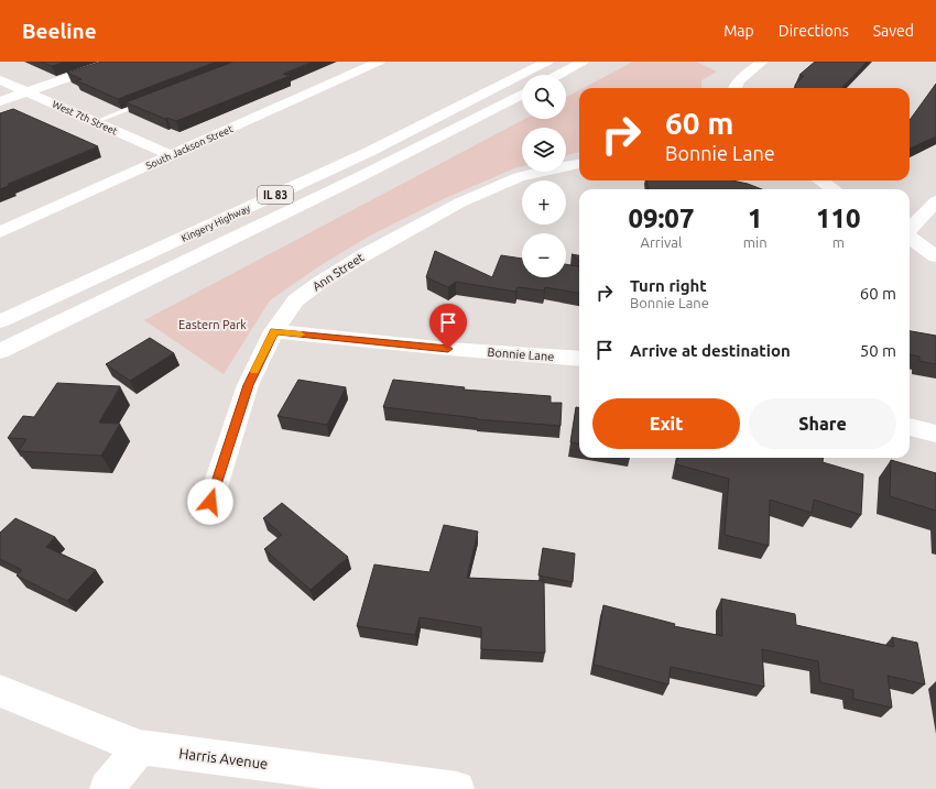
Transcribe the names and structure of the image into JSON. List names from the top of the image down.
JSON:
{
  "streets": {
    "main road": [
      "West 7th Street",
      "South Jackson Street",
      "IL 83",
      "Kingery Highway",
      "Ann Street",
      "Bonnie Lane",
      "Harris Avenue"
    ]
  },
  "crossings": [
    ["West 7th Street", "South Jackson Street"],
    ["Ann Street", "Bonnie Lane"]
  ],
  "parks": ["Eastern Park"],
  "page": {
    "header": "Beeline",
    "nav": ["Map", "Directions", "Saved"],
    "map_buttons": ["+", "−"],
    "turn": ["60 m", "Bonnie Lane"],
    "eta": [
      "09:07",
      "Arrival",
      "1",
      "min",
      "110",
      "m"
    ],
    "list": [
      {
        "name": "Turn right",
        "note": "Bonnie Lane",
        "value": "60 m"
      },
      {
        "name": "Arrive at destination",
        "value": "50 m"
      }
    ],
    "buttons": ["Exit", "Share"]
  }
}
